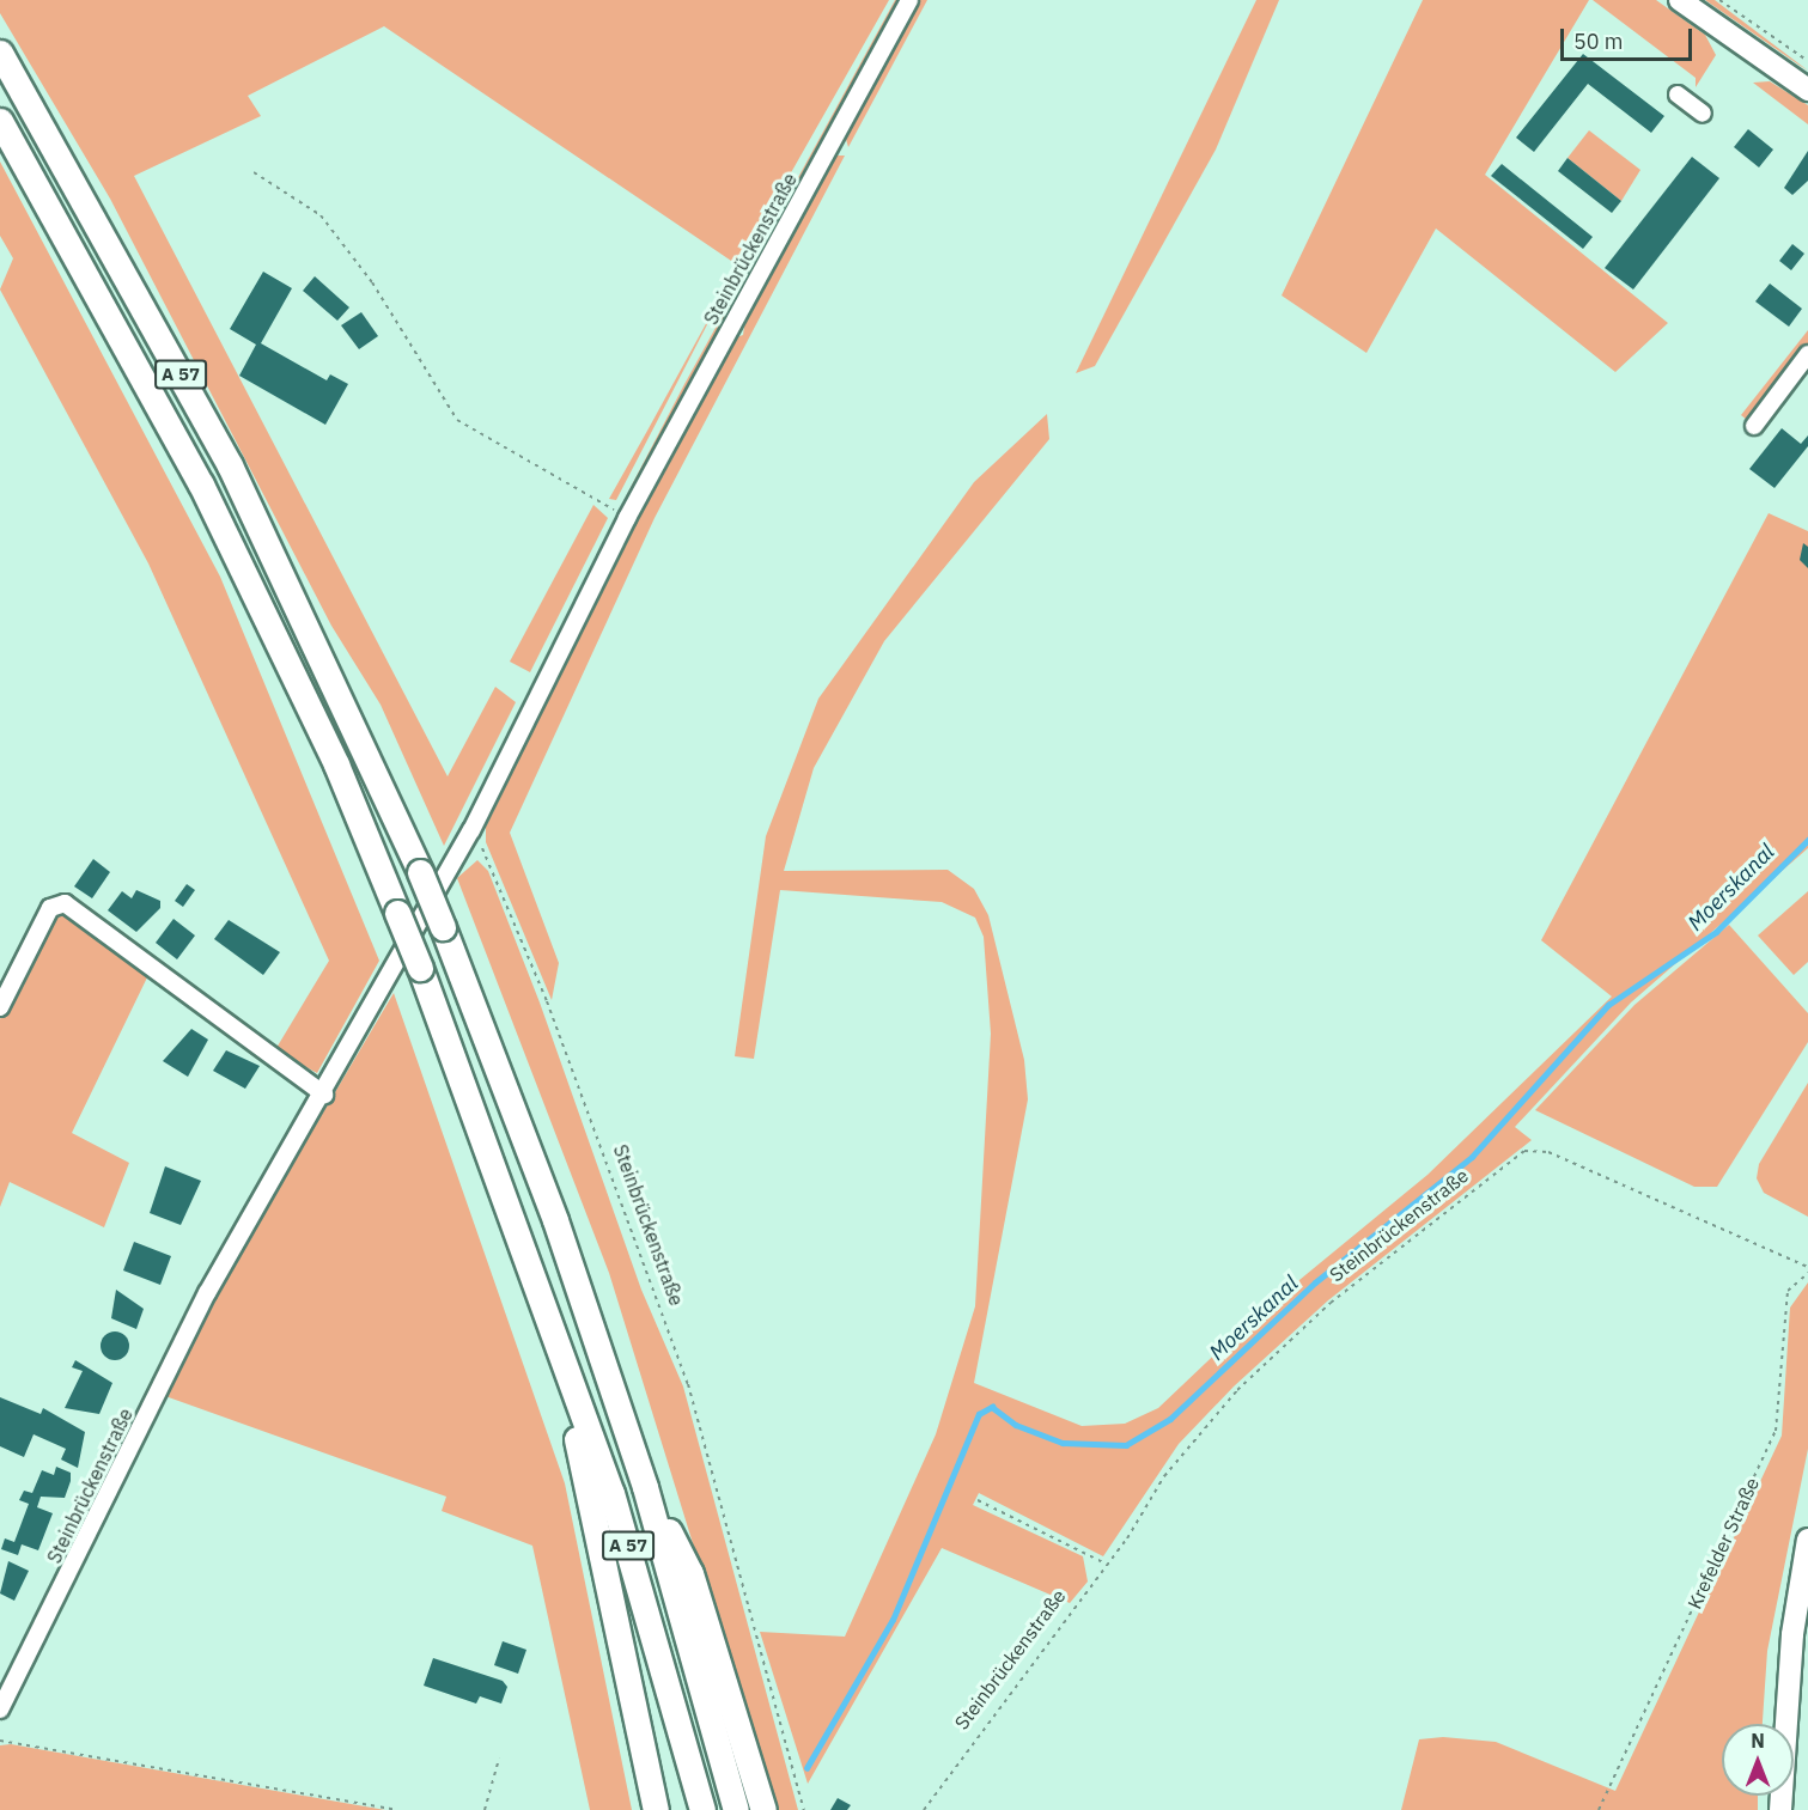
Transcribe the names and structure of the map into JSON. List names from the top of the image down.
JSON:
{
  "streets": {
    "highway": ["A 57"],
    "street": ["Steinbrückenstraße"],
    "path": ["Krefelder Straße"]
  },
  "water": ["Moerskanal"],
  "scale_bar": "50 m",
  "north": "top"
}
